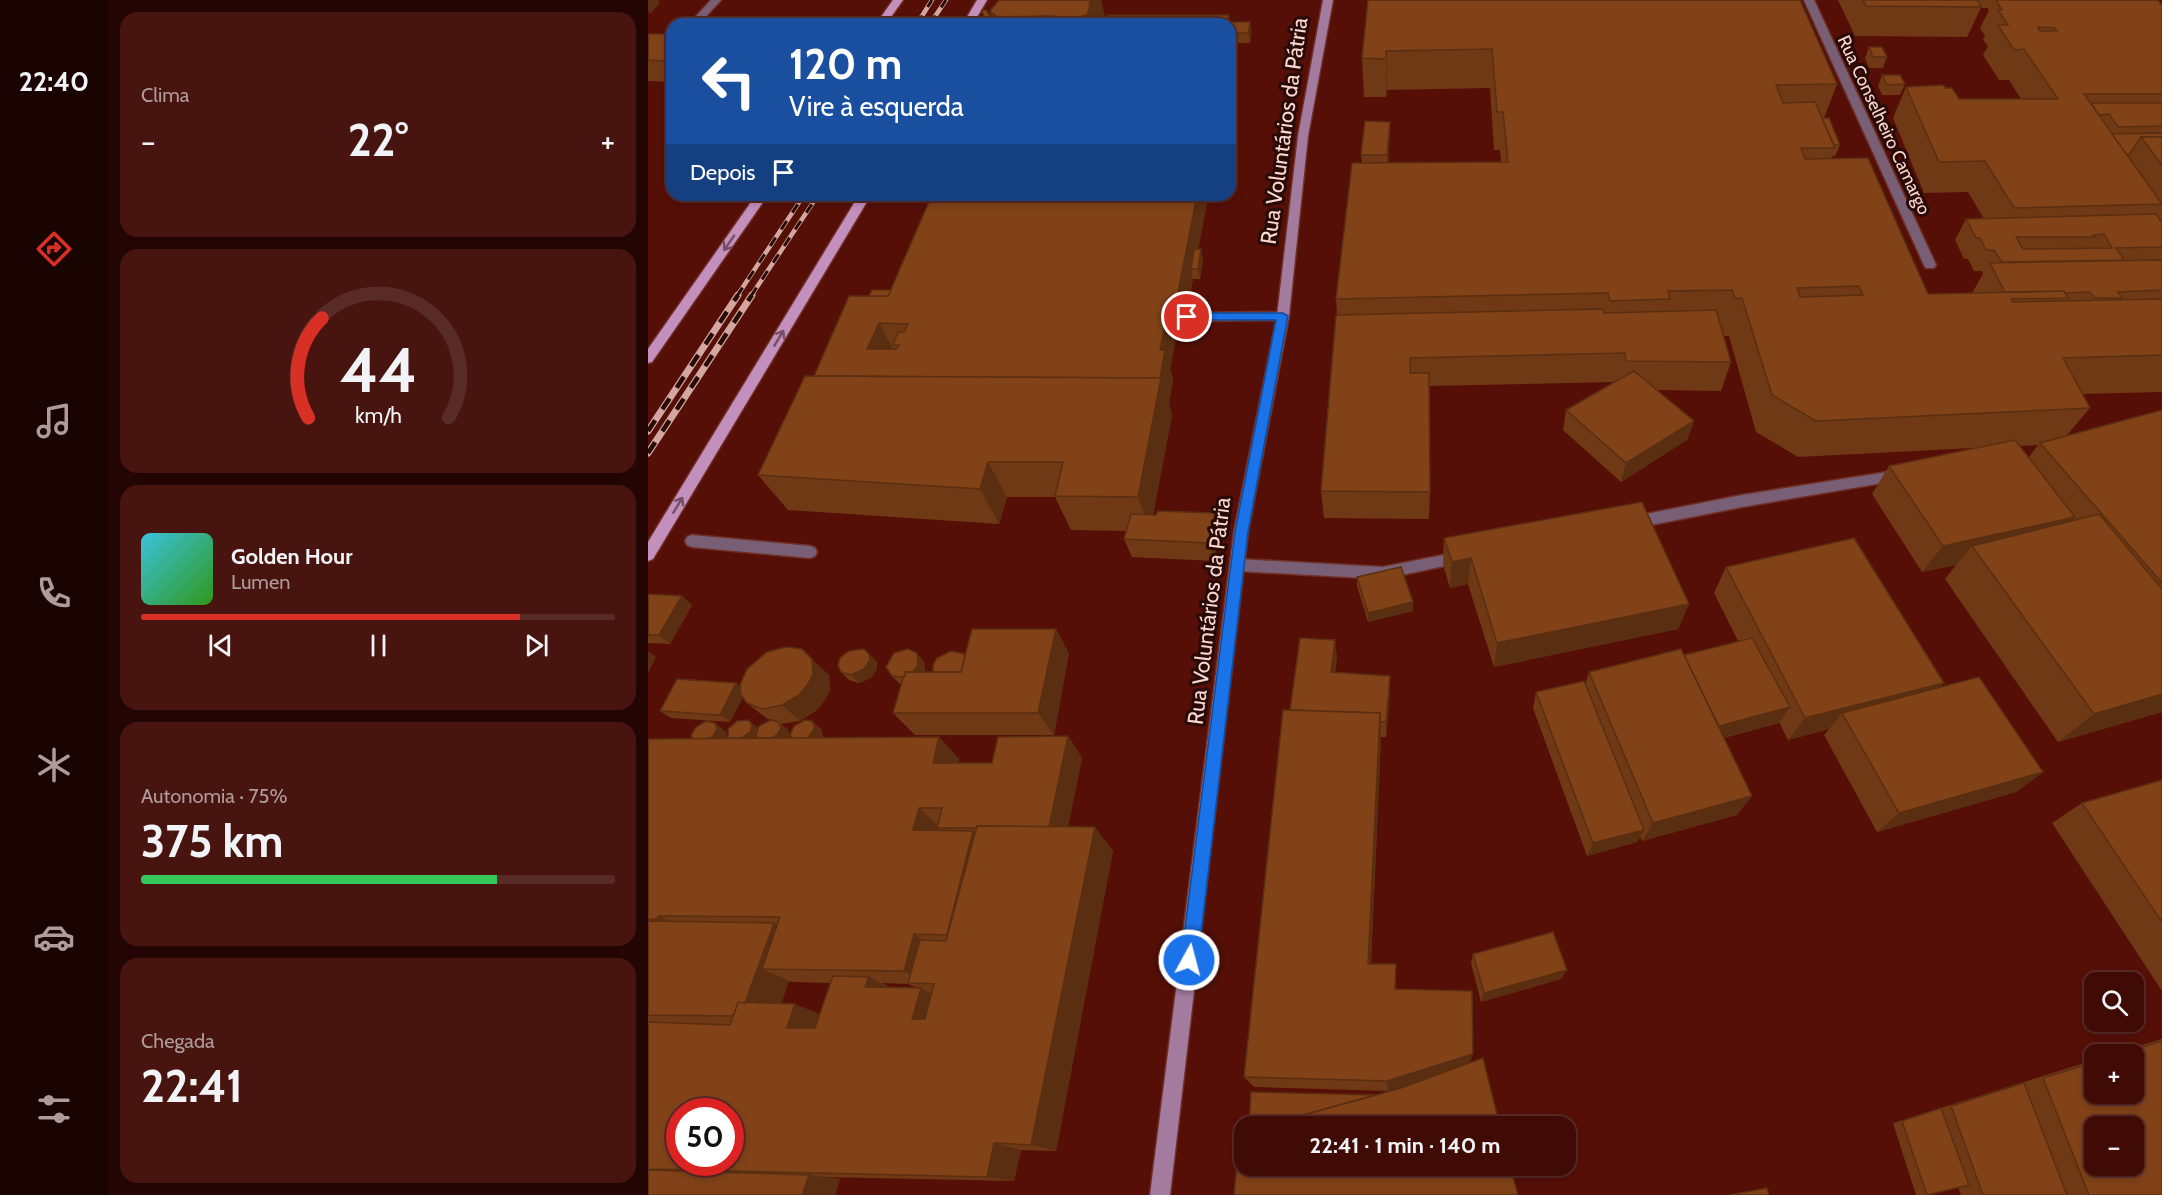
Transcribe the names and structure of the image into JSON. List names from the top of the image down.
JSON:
{
  "streets": {
    "main road": ["Rua Voluntários da Pátria"],
    "street": ["Rua Conselheiro Camargo"]
  },
  "page": {
    "tabs": "22:40",
    "tile": [
      "Clima",
      ["Autonomia · 75%", "375 km"],
      ["Chegada", "22:41"]
    ],
    "turn": ["120 m", "Vire à esquerda"],
    "heat": ["−", "22°", "+"],
    "then": "Depois",
    "song": ["Golden Hour", "Lumen"],
    "map_buttons": ["+", "−"],
    "limit": "50",
    "trip": "22:41 · 1 min · 140 m",
    "gauge": ["44", "km/h"]
  }
}
